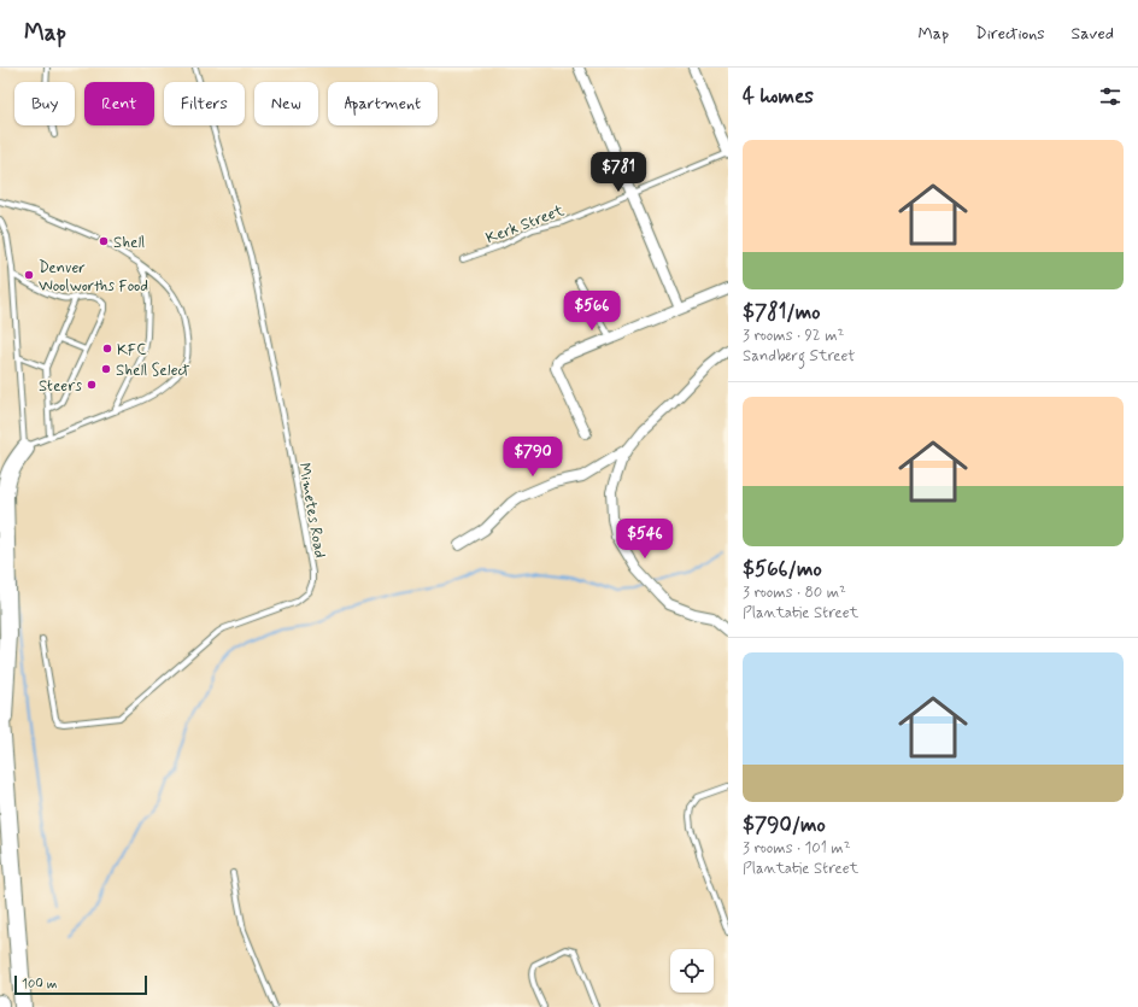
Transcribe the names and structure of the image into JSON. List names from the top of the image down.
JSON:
{
  "streets": {
    "lane": ["Kerk Street", "Mimetes Road"]
  },
  "places": [
    "Shell",
    "Denver Woolworths Food",
    "KFC",
    "Shell Select",
    "Steers"
  ],
  "scale_bar": "100 m",
  "page": {
    "header": "Map",
    "nav": ["Map", "Directions", "Saved"],
    "heading": "4 homes",
    "chip": [
      "Buy",
      "Rent",
      "Filters",
      "New",
      "Apartment"
    ],
    "list": [
      {
        "name": "$781/mo",
        "note": "3 rooms · 92 m² · Sandberg Street"
      },
      {
        "name": "$566/mo",
        "note": "3 rooms · 80 m² · Plantatie Street"
      },
      {
        "name": "$790/mo",
        "note": "3 rooms · 101 m² · Plantatie Street"
      }
    ],
    "price": [
      "$781",
      "$566",
      "$790",
      "$546"
    ],
    "scale": "100 m"
  }
}
